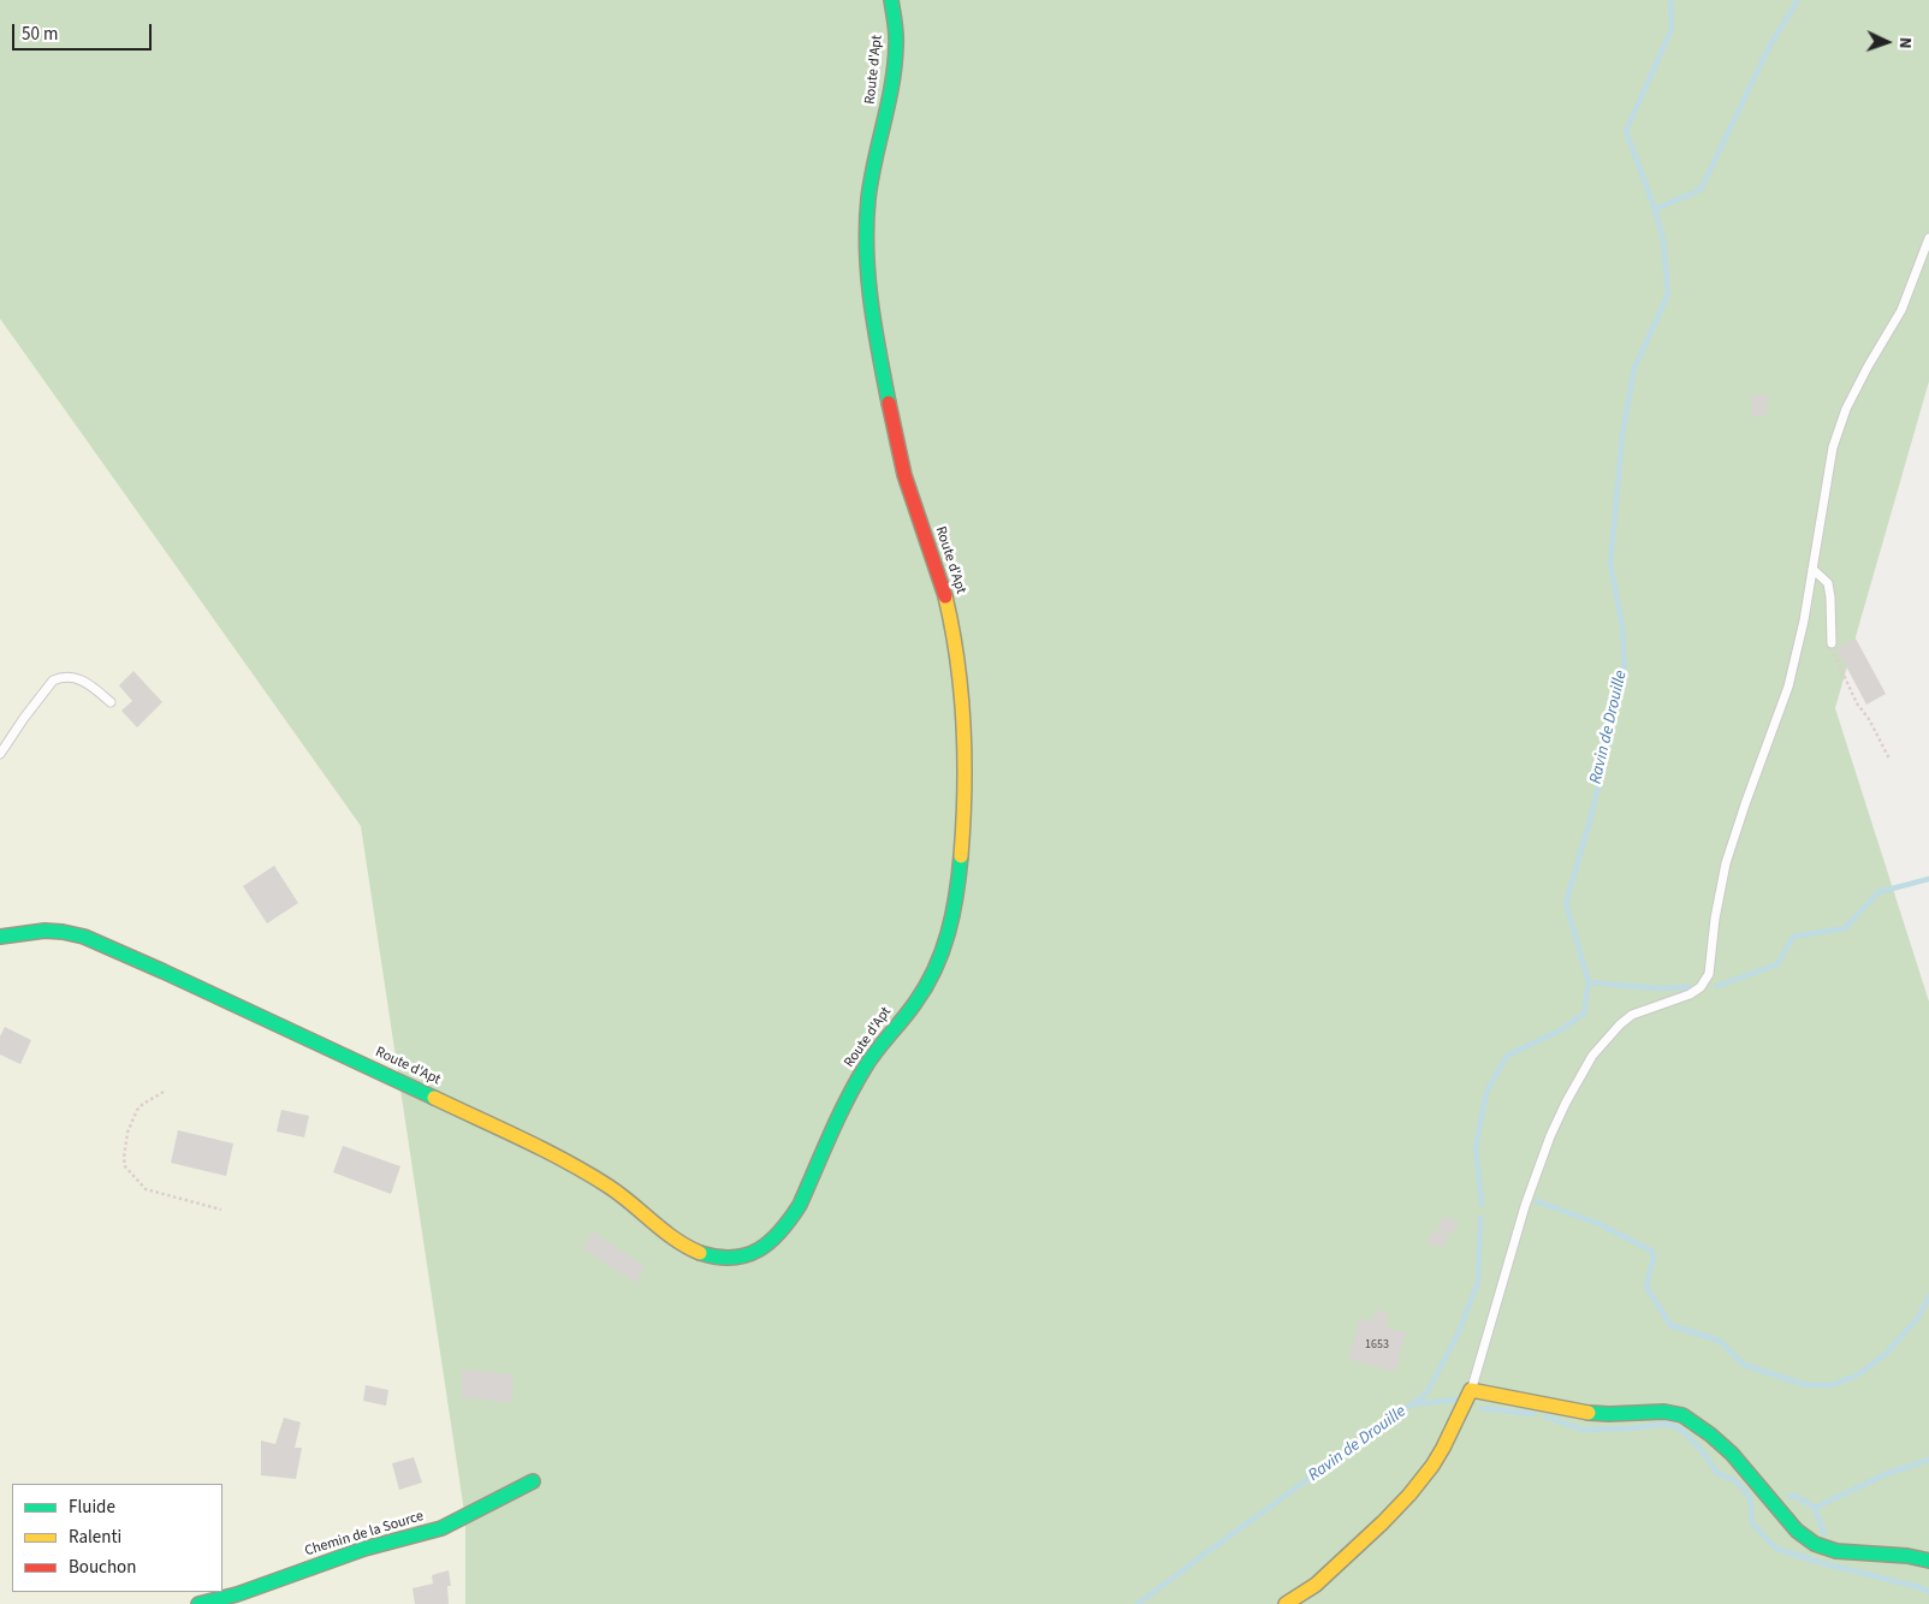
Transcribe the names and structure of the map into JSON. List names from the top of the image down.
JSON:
{
  "streets": {
    "main road": ["Route d'Apt", "Chemin de la Source"]
  },
  "water": ["Ravin de Drouille"],
  "house_numbers": ["1653"],
  "legend": ["Fluide", "Ralenti", "Bouchon"],
  "scale_bar": "50 m",
  "north": "right"
}
